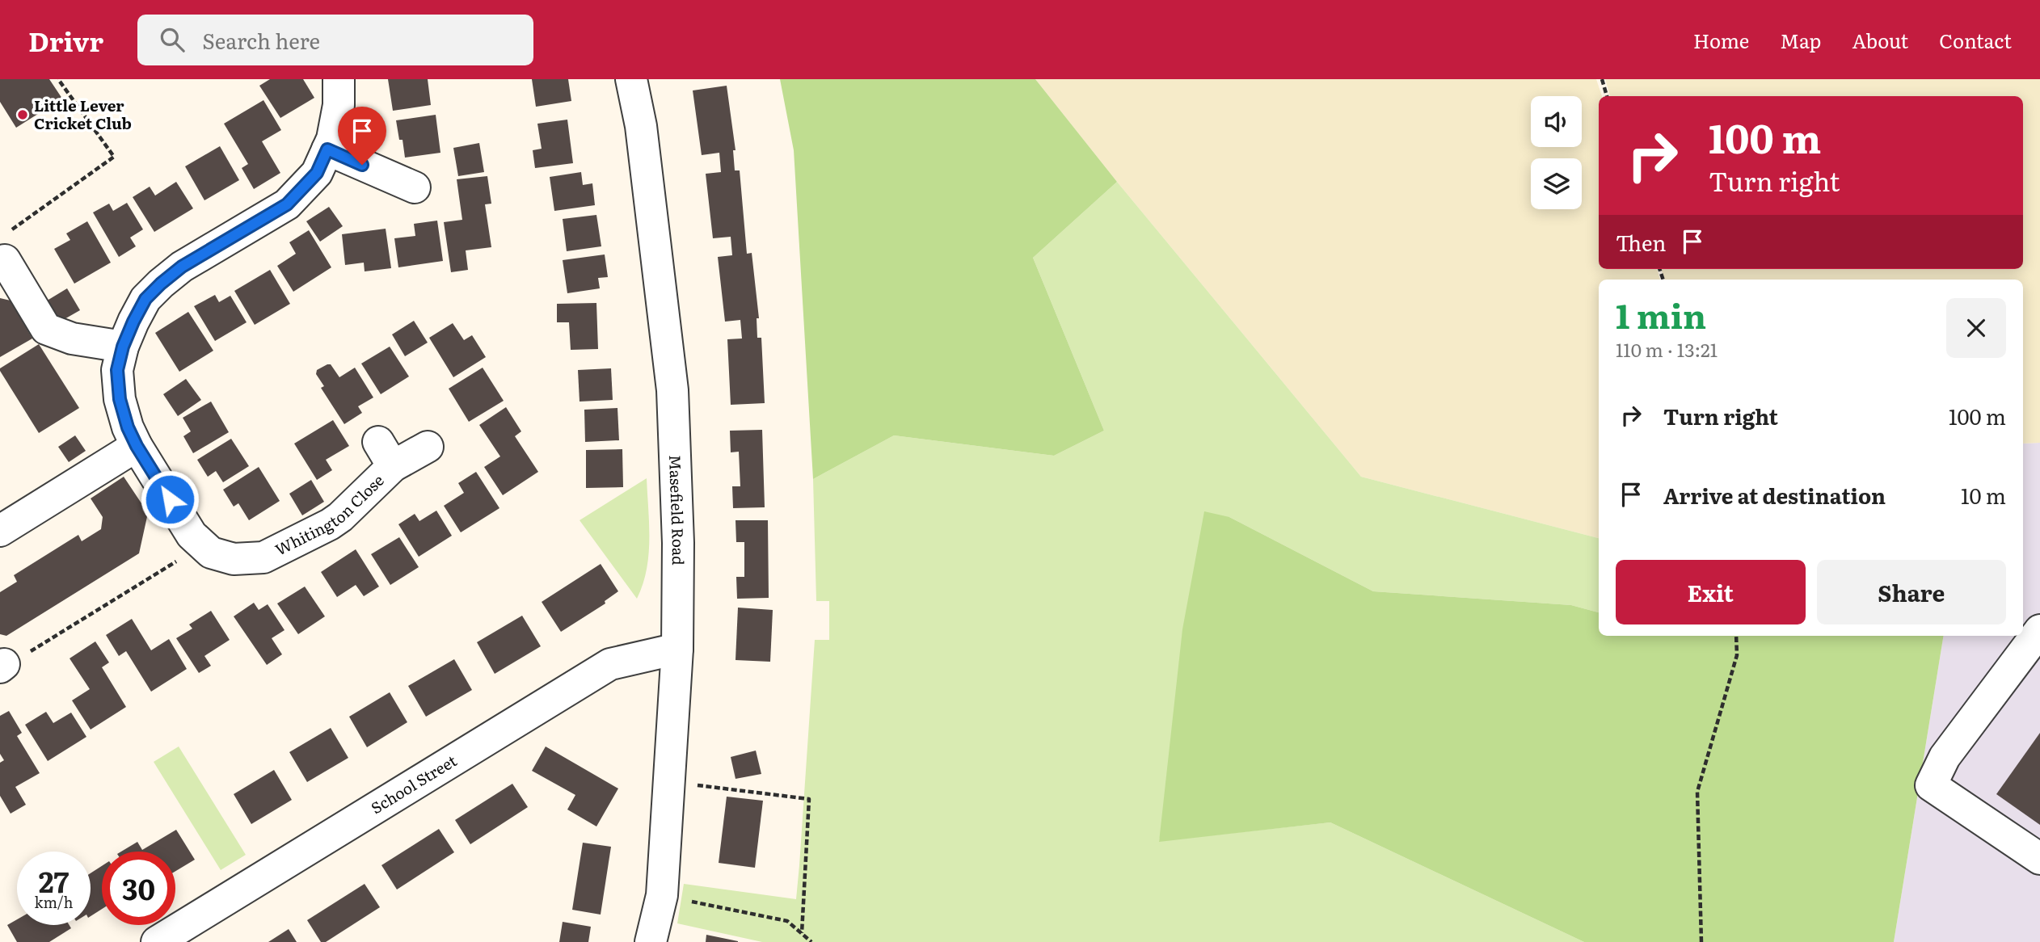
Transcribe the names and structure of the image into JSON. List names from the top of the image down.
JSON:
{
  "streets": {
    "street": ["Masefield Road", "Whitington Close", "School Street"]
  },
  "crossings": [
    ["Masefield Road", "School Street"]
  ],
  "places": ["Little Lever Cricket Club"],
  "page": {
    "header": "Drivr",
    "search": "Search here",
    "nav": [
      "Home",
      "Map",
      "About",
      "Contact"
    ],
    "turn": ["100 m", "Turn right"],
    "then": "Then",
    "heading": ["1 min", "110 m · 13:21"],
    "list": [
      {
        "name": "Turn right",
        "value": "100 m"
      },
      {
        "name": "Arrive at destination",
        "value": "10 m"
      }
    ],
    "buttons": ["Exit", "Share"],
    "speed": "27 km/h",
    "limit": "30"
  }
}
